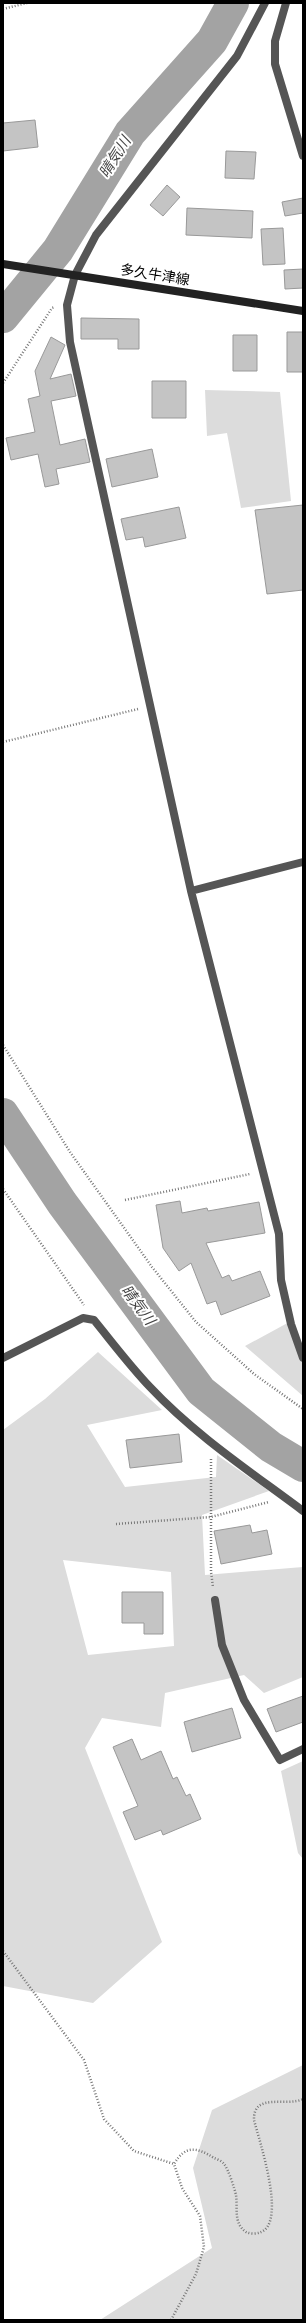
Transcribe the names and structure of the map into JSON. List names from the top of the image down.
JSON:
{
  "streets": {
    "main road": ["多久牛津線"]
  },
  "water": ["晴気川"]
}
